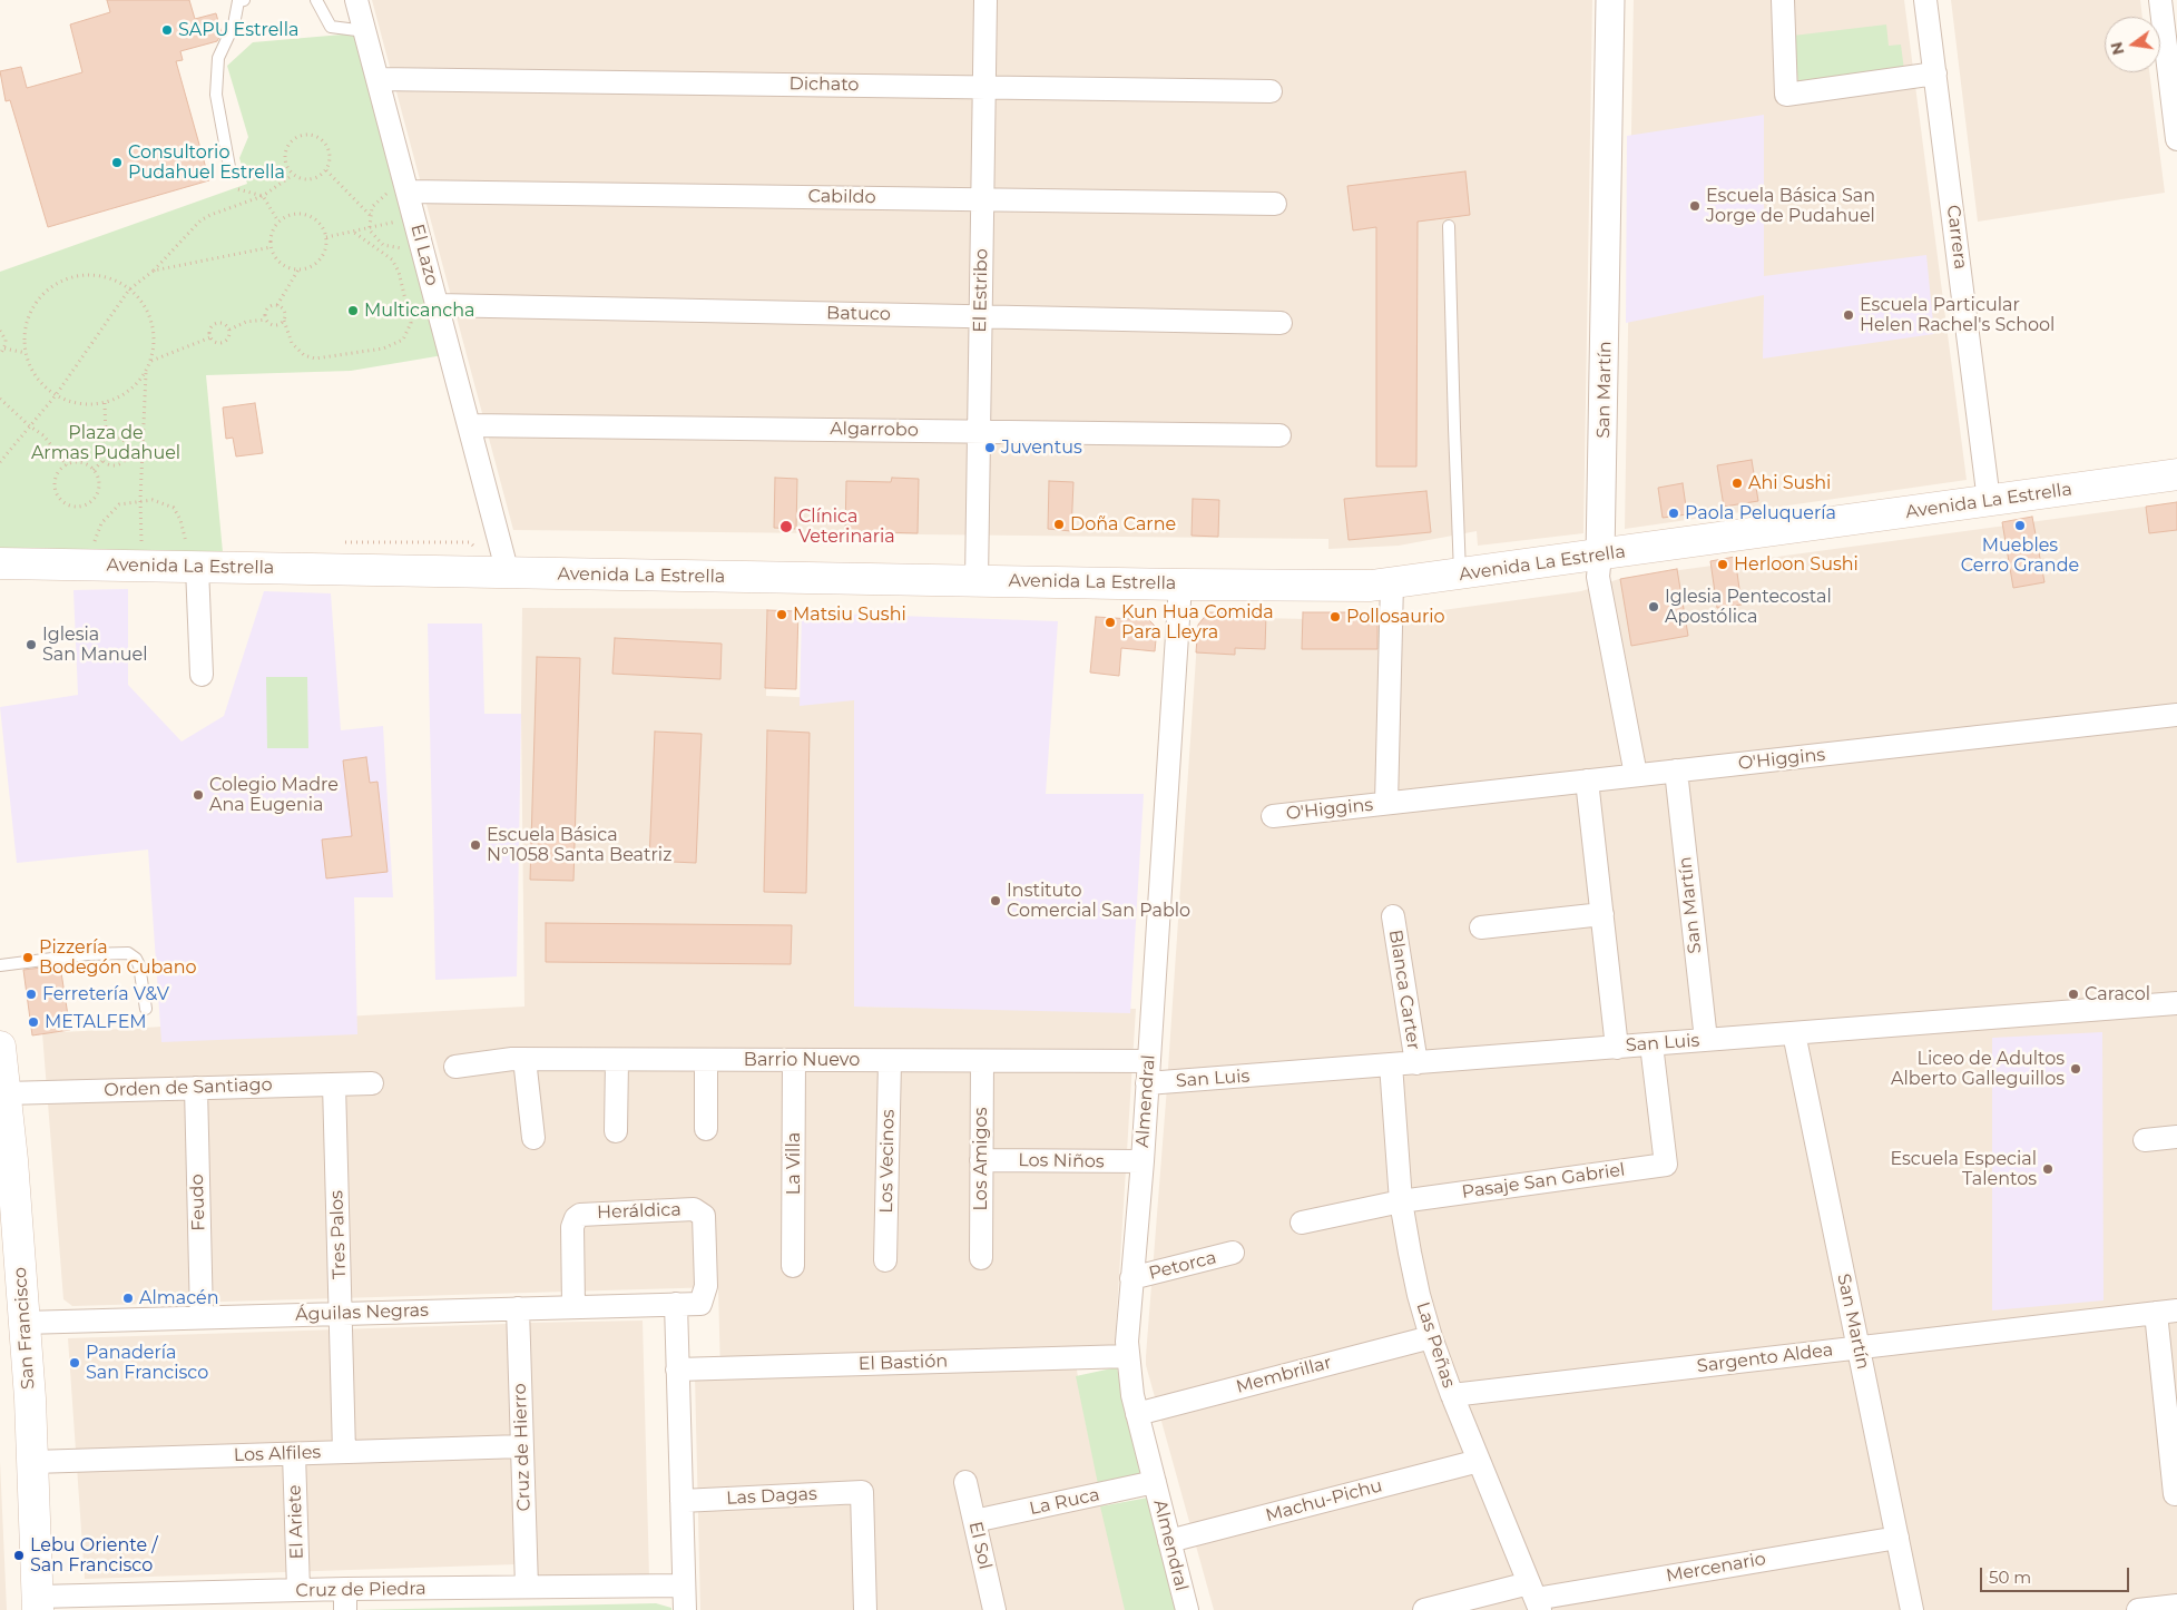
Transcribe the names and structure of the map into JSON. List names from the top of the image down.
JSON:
{
  "streets": {
    "main road": ["Avenida La Estrella", "San Francisco"],
    "street": [
      "Dichato",
      "Cabildo",
      "Carrera",
      "El Lazo",
      "El Estribo",
      "Batuco",
      "San Martín",
      "Algarrobo",
      "O'Higgins",
      "Blanca Carter",
      "San Luis",
      "Barrio Nuevo",
      "Orden de Santiago",
      "Almendral",
      "Los Amigos",
      "Los Vecinos",
      "Los Niños",
      "La Villa",
      "Pasaje San Gabriel",
      "Feudo",
      "Heráldica",
      "Tres Palos",
      "Petorca",
      "Águilas Negras",
      "Las Peñas",
      "Sargento Aldea",
      "El Bastión",
      "Membrillar",
      "Cruz de Hierro",
      "Los Alfiles",
      "Las Dagas",
      "Machu-Pichu",
      "La Ruca",
      "El Ariete",
      "El Sol",
      "Mercenario",
      "Cruz de Piedra"
    ]
  },
  "crossings": [
    ["Dichato", "El Lazo"],
    ["Dichato", "El Estribo"],
    ["Cabildo", "El Lazo"],
    ["Cabildo", "El Estribo"],
    ["Carrera", "Avenida La Estrella"],
    ["El Lazo", "Batuco"],
    ["El Lazo", "Algarrobo"],
    ["El Lazo", "Avenida La Estrella"],
    ["El Estribo", "Batuco"],
    ["El Estribo", "Algarrobo"],
    ["El Estribo", "Avenida La Estrella"],
    ["San Martín", "Avenida La Estrella"],
    ["San Martín", "O'Higgins"],
    ["San Martín", "San Luis"],
    ["San Martín", "Sargento Aldea"],
    ["San Martín", "Mercenario"],
    ["Avenida La Estrella", "O'Higgins"],
    ["Avenida La Estrella", "Almendral"],
    ["Blanca Carter", "San Luis"],
    ["San Luis", "Almendral"],
    ["San Luis", "Pasaje San Gabriel"],
    ["San Luis", "Las Peñas"],
    ["Barrio Nuevo", "Almendral"],
    ["Barrio Nuevo", "Los Amigos"],
    ["Barrio Nuevo", "Los Vecinos"],
    ["Barrio Nuevo", "La Villa"],
    ["Orden de Santiago", "Feudo"],
    ["Orden de Santiago", "Tres Palos"],
    ["Orden de Santiago", "San Francisco"],
    ["Almendral", "Los Niños"],
    ["Almendral", "Petorca"],
    ["Almendral", "El Bastión"],
    ["Almendral", "Membrillar"],
    ["Almendral", "Machu-Pichu"],
    ["Almendral", "La Ruca"],
    ["Los Amigos", "Los Niños"],
    ["Pasaje San Gabriel", "Las Peñas"],
    ["Feudo", "Águilas Negras"],
    ["Heráldica", "Águilas Negras"],
    ["Tres Palos", "Águilas Negras"],
    ["Tres Palos", "Los Alfiles"],
    ["Águilas Negras", "San Francisco"],
    ["Águilas Negras", "Cruz de Hierro"],
    ["San Francisco", "Los Alfiles"],
    ["San Francisco", "Cruz de Piedra"],
    ["Las Peñas", "Sargento Aldea"],
    ["Las Peñas", "Membrillar"],
    ["Las Peñas", "Machu-Pichu"],
    ["Las Peñas", "Mercenario"],
    ["Cruz de Hierro", "Los Alfiles"],
    ["Cruz de Hierro", "Cruz de Piedra"],
    ["Los Alfiles", "El Ariete"],
    ["La Ruca", "El Sol"],
    ["El Ariete", "Cruz de Piedra"]
  ],
  "parks": ["Plaza de Armas Pudahuel"],
  "places": [
    "SAPU Estrella",
    "Consultorio Pudahuel Estrella",
    "Escuela Básica San Jorge de Pudahuel",
    "Multicancha",
    "Escuela Particular Helen Rachel's School",
    "Juventus",
    "Ahi Sushi",
    "Paola Peluquería",
    "Doña Carne",
    "Muebles Cerro Grande",
    "Clínica Veterinaria",
    "Herloon Sushi",
    "Iglesia Pentecostal Apostólica",
    "Matsiu Sushi",
    "Pollosaurio",
    "Kun Hua Comida Para Lleyra",
    "Iglesia San Manuel",
    "Colegio Madre Ana Eugenia",
    "Escuela Básica N°1058 Santa Beatriz",
    "Instituto Comercial San Pablo",
    "Pizzería Bodegón Cubano",
    "Ferretería V&V",
    "Caracol",
    "METALFEM",
    "Liceo de Adultos Alberto Galleguillos",
    "Escuela Especial Talentos",
    "Almacén",
    "Panadería San Francisco",
    "Lebu Oriente / San Francisco"
  ],
  "scale_bar": "50 m",
  "north": "left"
}
